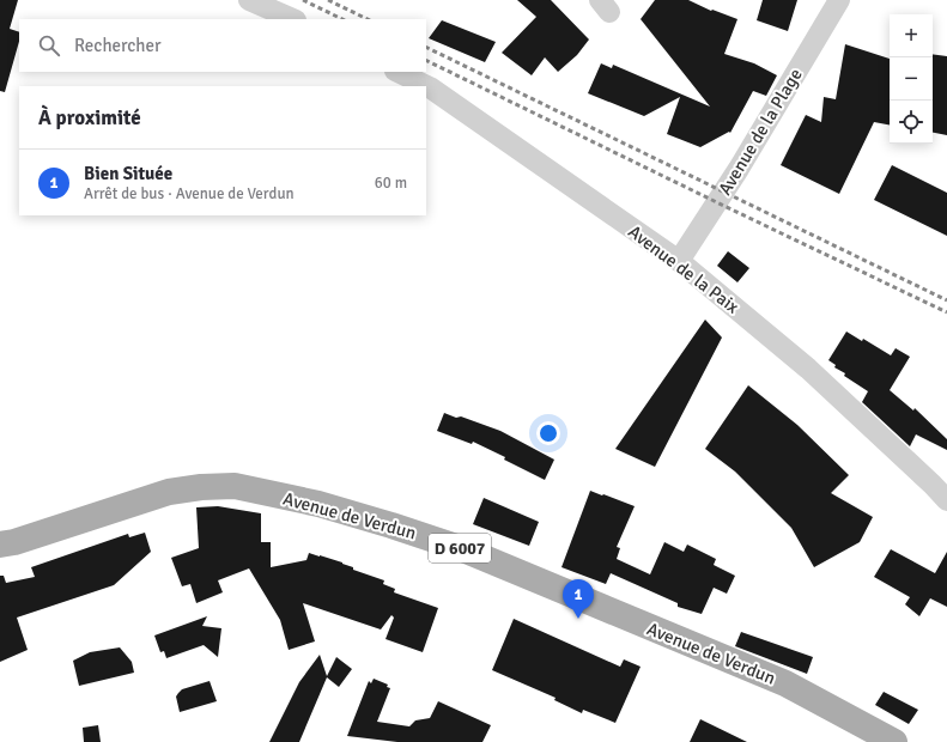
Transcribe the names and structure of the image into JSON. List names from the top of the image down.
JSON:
{
  "streets": {
    "main road": ["Avenue de Verdun", "D 6007"],
    "street": ["Avenue de la Plage", "Avenue de la Paix"]
  },
  "crossings": [
    ["Avenue de la Plage", "Avenue de la Paix"]
  ],
  "page": {
    "map_buttons": ["+", "−"],
    "search": "Rechercher",
    "heading": "À proximité",
    "list": [
      {
        "mark": "1",
        "name": "Bien Située",
        "note": "Arrêt de bus · Avenue de Verdun",
        "value": "60 m"
      }
    ],
    "pins": "1"
  }
}
